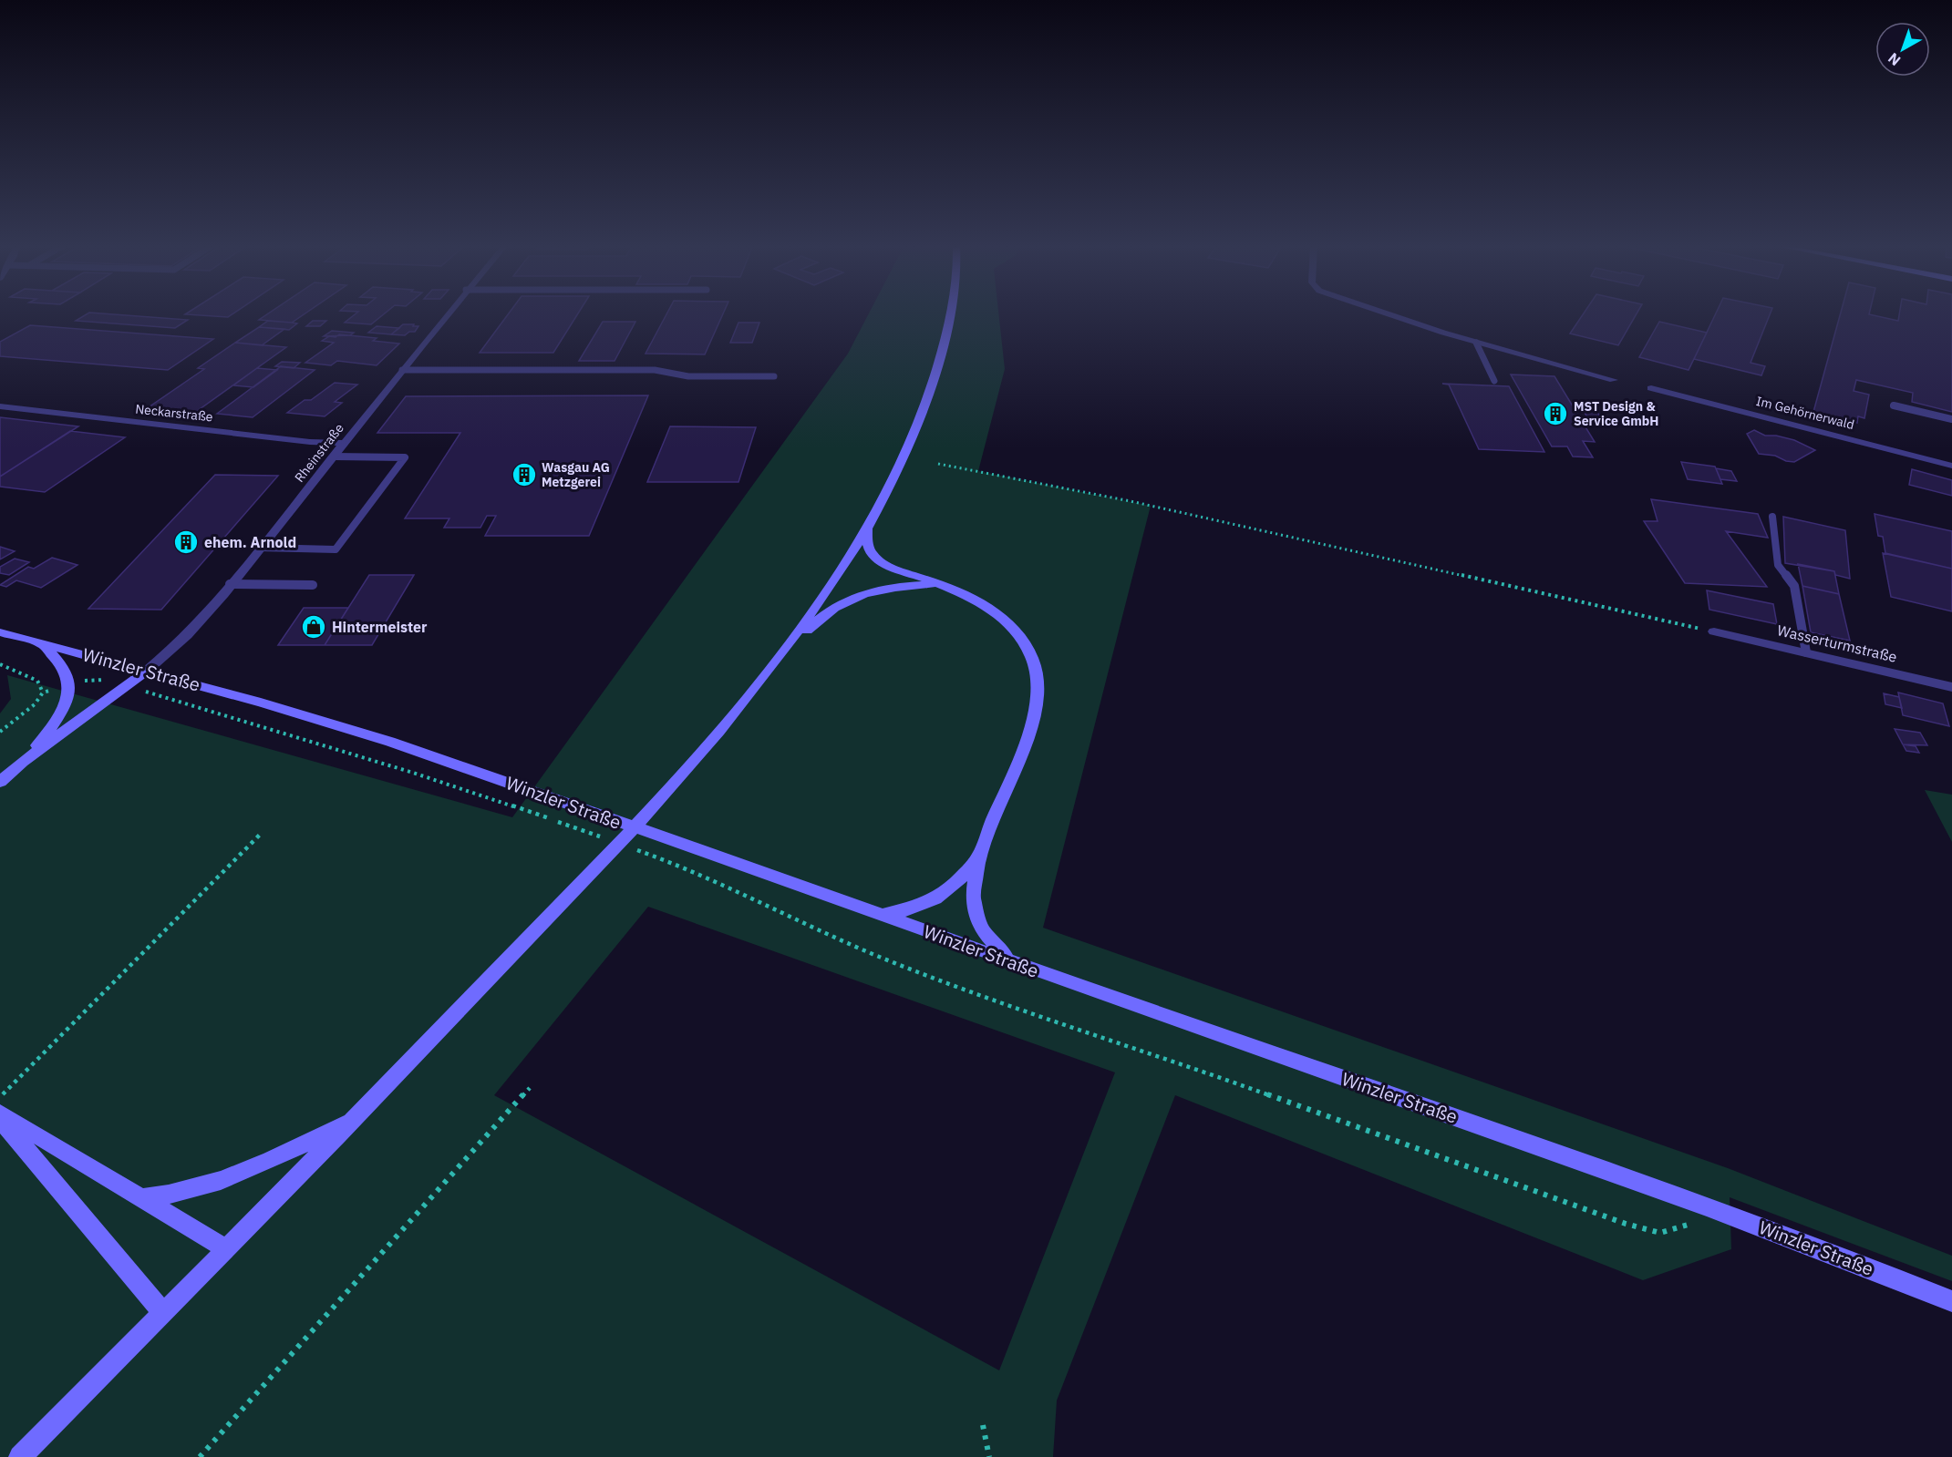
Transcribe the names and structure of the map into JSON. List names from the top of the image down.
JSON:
{
  "streets": {
    "main road": ["Winzler Straße"],
    "street": [
      "Neckarstraße",
      "Im Gehörnerwald",
      "Rheinstraße",
      "Wasserturmstraße"
    ]
  },
  "crossings": [
    ["Neckarstraße", "Rheinstraße"],
    ["Rheinstraße", "Winzler Straße"]
  ],
  "places": {
    "building": ["MST Design & Service GmbH", "Wasgau AG Metzgerei", "ehem. Arnold"],
    "shop": ["Hintermeister"]
  },
  "north": "bottom left"
}
